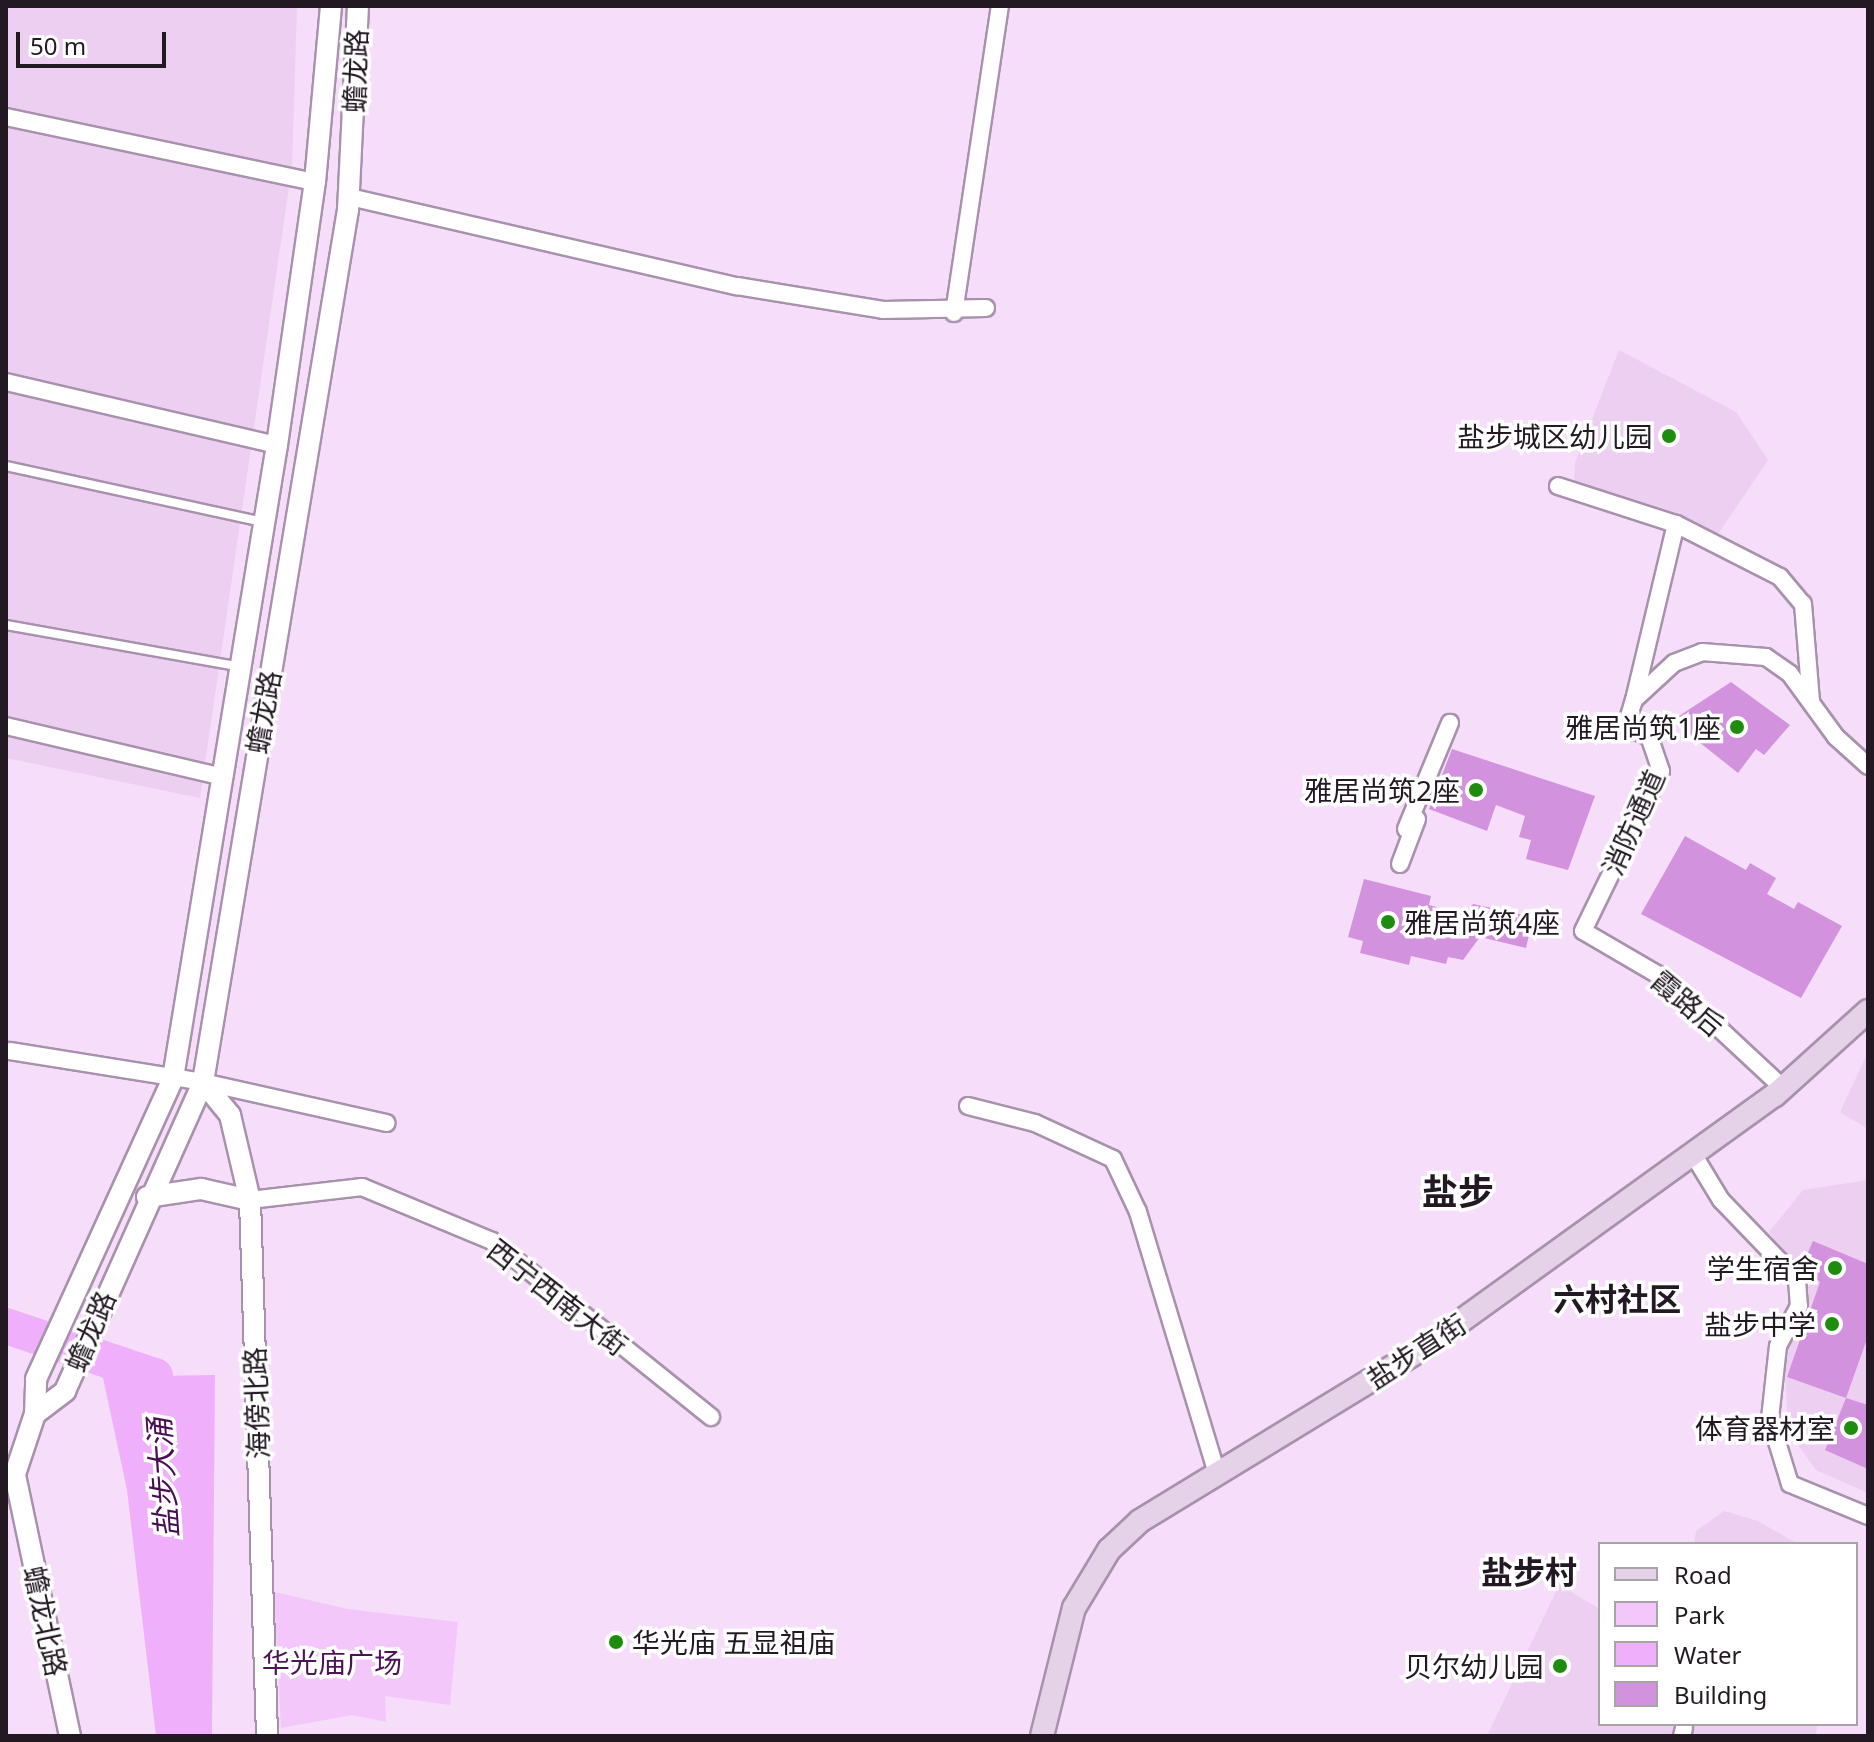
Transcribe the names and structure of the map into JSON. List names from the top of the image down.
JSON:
{
  "streets": {
    "main road": ["盐步直街"],
    "street": [
      "蟾龙路",
      "消防通道",
      "霞路后",
      "西宁西南大街",
      "海傍北路",
      "蟾龙北路"
    ]
  },
  "crossings": [
    ["蟾龙路", "海傍北路"],
    ["蟾龙路", "蟾龙北路"],
    ["消防通道", "霞路后"],
    ["霞路后", "盐步直街"],
    ["西宁西南大街", "海傍北路"]
  ],
  "districts": ["盐步", "六村社区", "盐步村"],
  "water": ["盐步大涌"],
  "parks": ["华光庙广场"],
  "places": [
    "盐步城区幼儿园",
    "雅居尚筑1座",
    "雅居尚筑2座",
    "雅居尚筑4座",
    "学生宿舍",
    "盐步中学",
    "体育器材室",
    "华光庙 五显祖庙",
    "贝尔幼儿园"
  ],
  "legend": [
    "Road",
    "Park",
    "Water",
    "Building"
  ],
  "scale_bar": "50 m"
}
